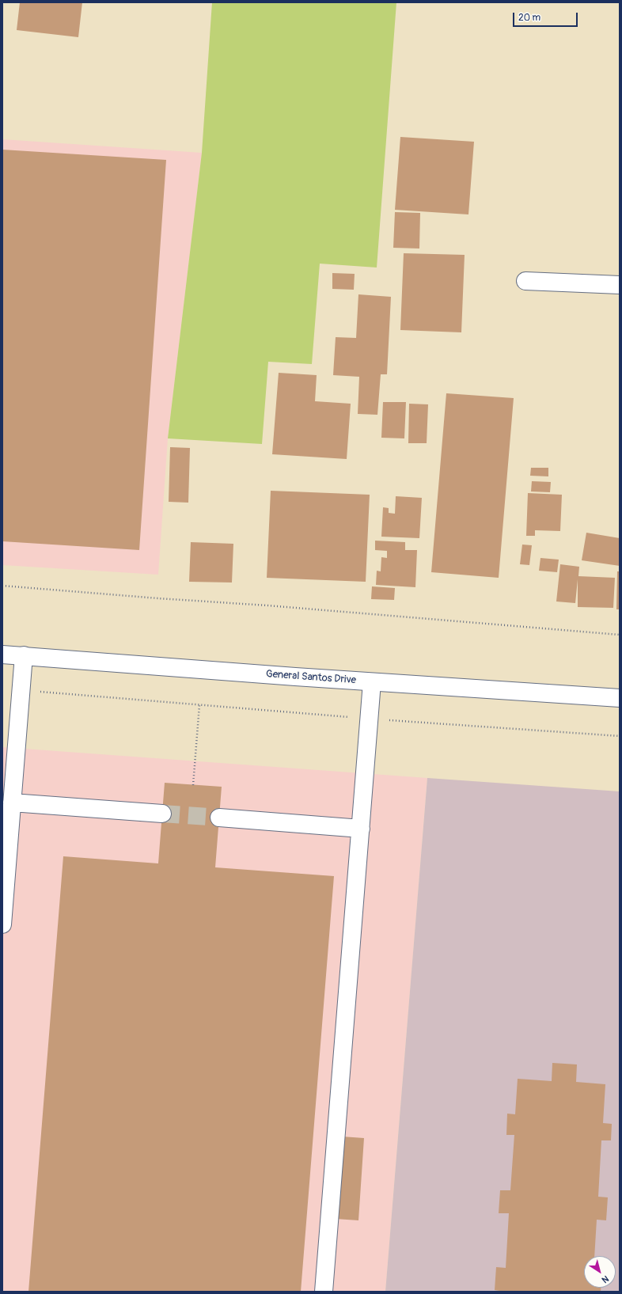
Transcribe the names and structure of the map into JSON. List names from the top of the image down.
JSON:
{
  "streets": {
    "main road": ["General Santos Drive"]
  },
  "scale_bar": "20 m",
  "north": "bottom right"
}
